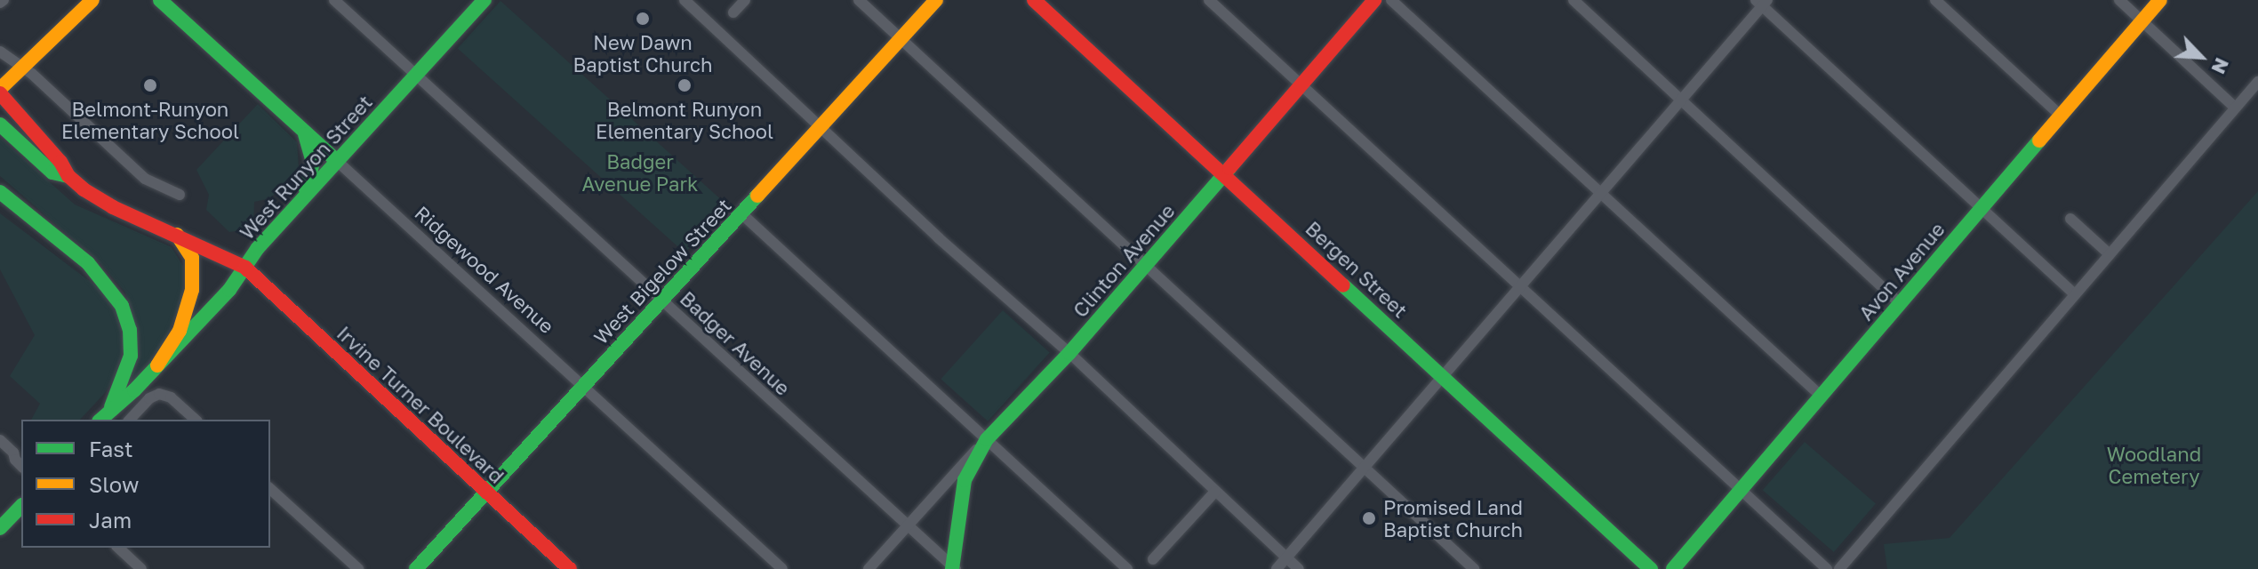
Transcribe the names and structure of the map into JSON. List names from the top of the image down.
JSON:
{
  "streets": {
    "main road": [
      "West Runyon Street",
      "Clinton Avenue",
      "Ridgewood Avenue",
      "Bergen Street",
      "West Bigelow Street",
      "Avon Avenue",
      "Irvine Turner Boulevard"
    ],
    "street": ["Badger Avenue"]
  },
  "crossings": [
    ["West Runyon Street", "Ridgewood Avenue"],
    ["West Runyon Street", "Badger Avenue"],
    ["West Runyon Street", "Irvine Turner Boulevard"],
    ["Clinton Avenue", "Bergen Street"],
    ["Clinton Avenue", "Badger Avenue"],
    ["Ridgewood Avenue", "West Bigelow Street"],
    ["West Bigelow Street", "Badger Avenue"],
    ["West Bigelow Street", "Irvine Turner Boulevard"]
  ],
  "parks": ["Badger Avenue Park", "Woodland Cemetery"],
  "places": [
    "New Dawn Baptist Church",
    "Belmont-Runyon Elementary School",
    "Belmont Runyon Elementary School",
    "Promised Land Baptist Church"
  ],
  "legend": ["Fast", "Slow", "Jam"],
  "north": "bottom right"
}
